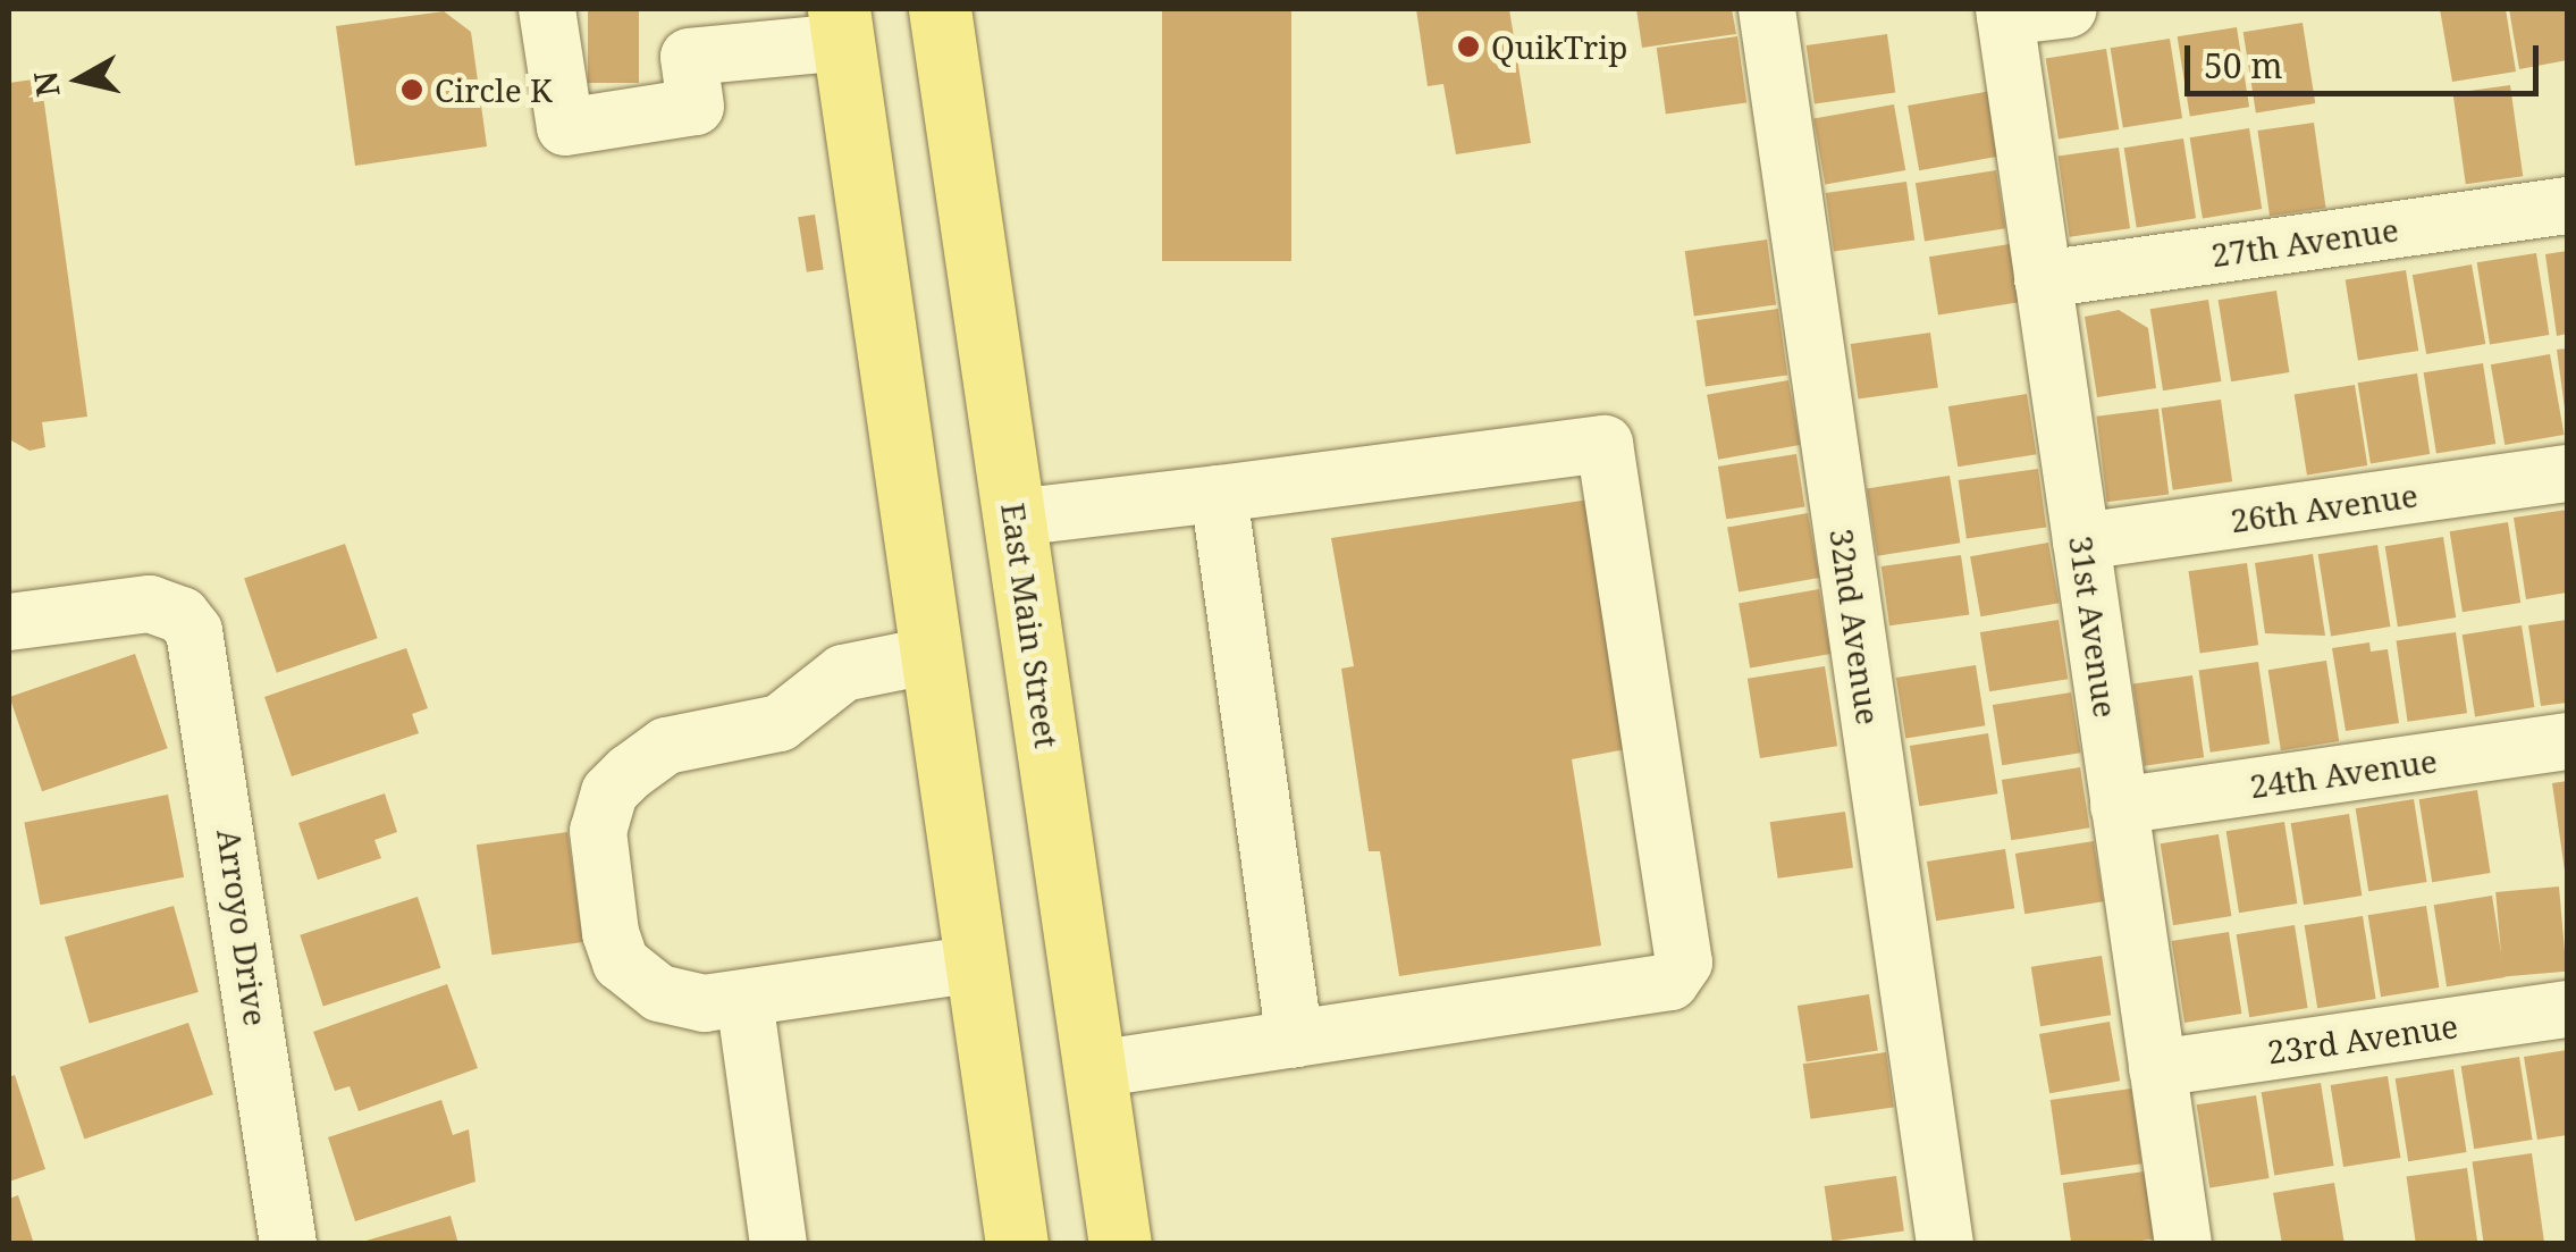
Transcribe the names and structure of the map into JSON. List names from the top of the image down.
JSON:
{
  "streets": {
    "main road": ["East Main Street"],
    "lane": [
      "27th Avenue",
      "26th Avenue",
      "32nd Avenue",
      "31st Avenue",
      "24th Avenue",
      "Arroyo Drive",
      "23rd Avenue"
    ]
  },
  "crossings": [
    ["27th Avenue", "31st Avenue"],
    ["26th Avenue", "31st Avenue"],
    ["31st Avenue", "24th Avenue"],
    ["31st Avenue", "23rd Avenue"]
  ],
  "places": ["QuikTrip", "Circle K"],
  "scale_bar": "50 m",
  "north": "left"
}
